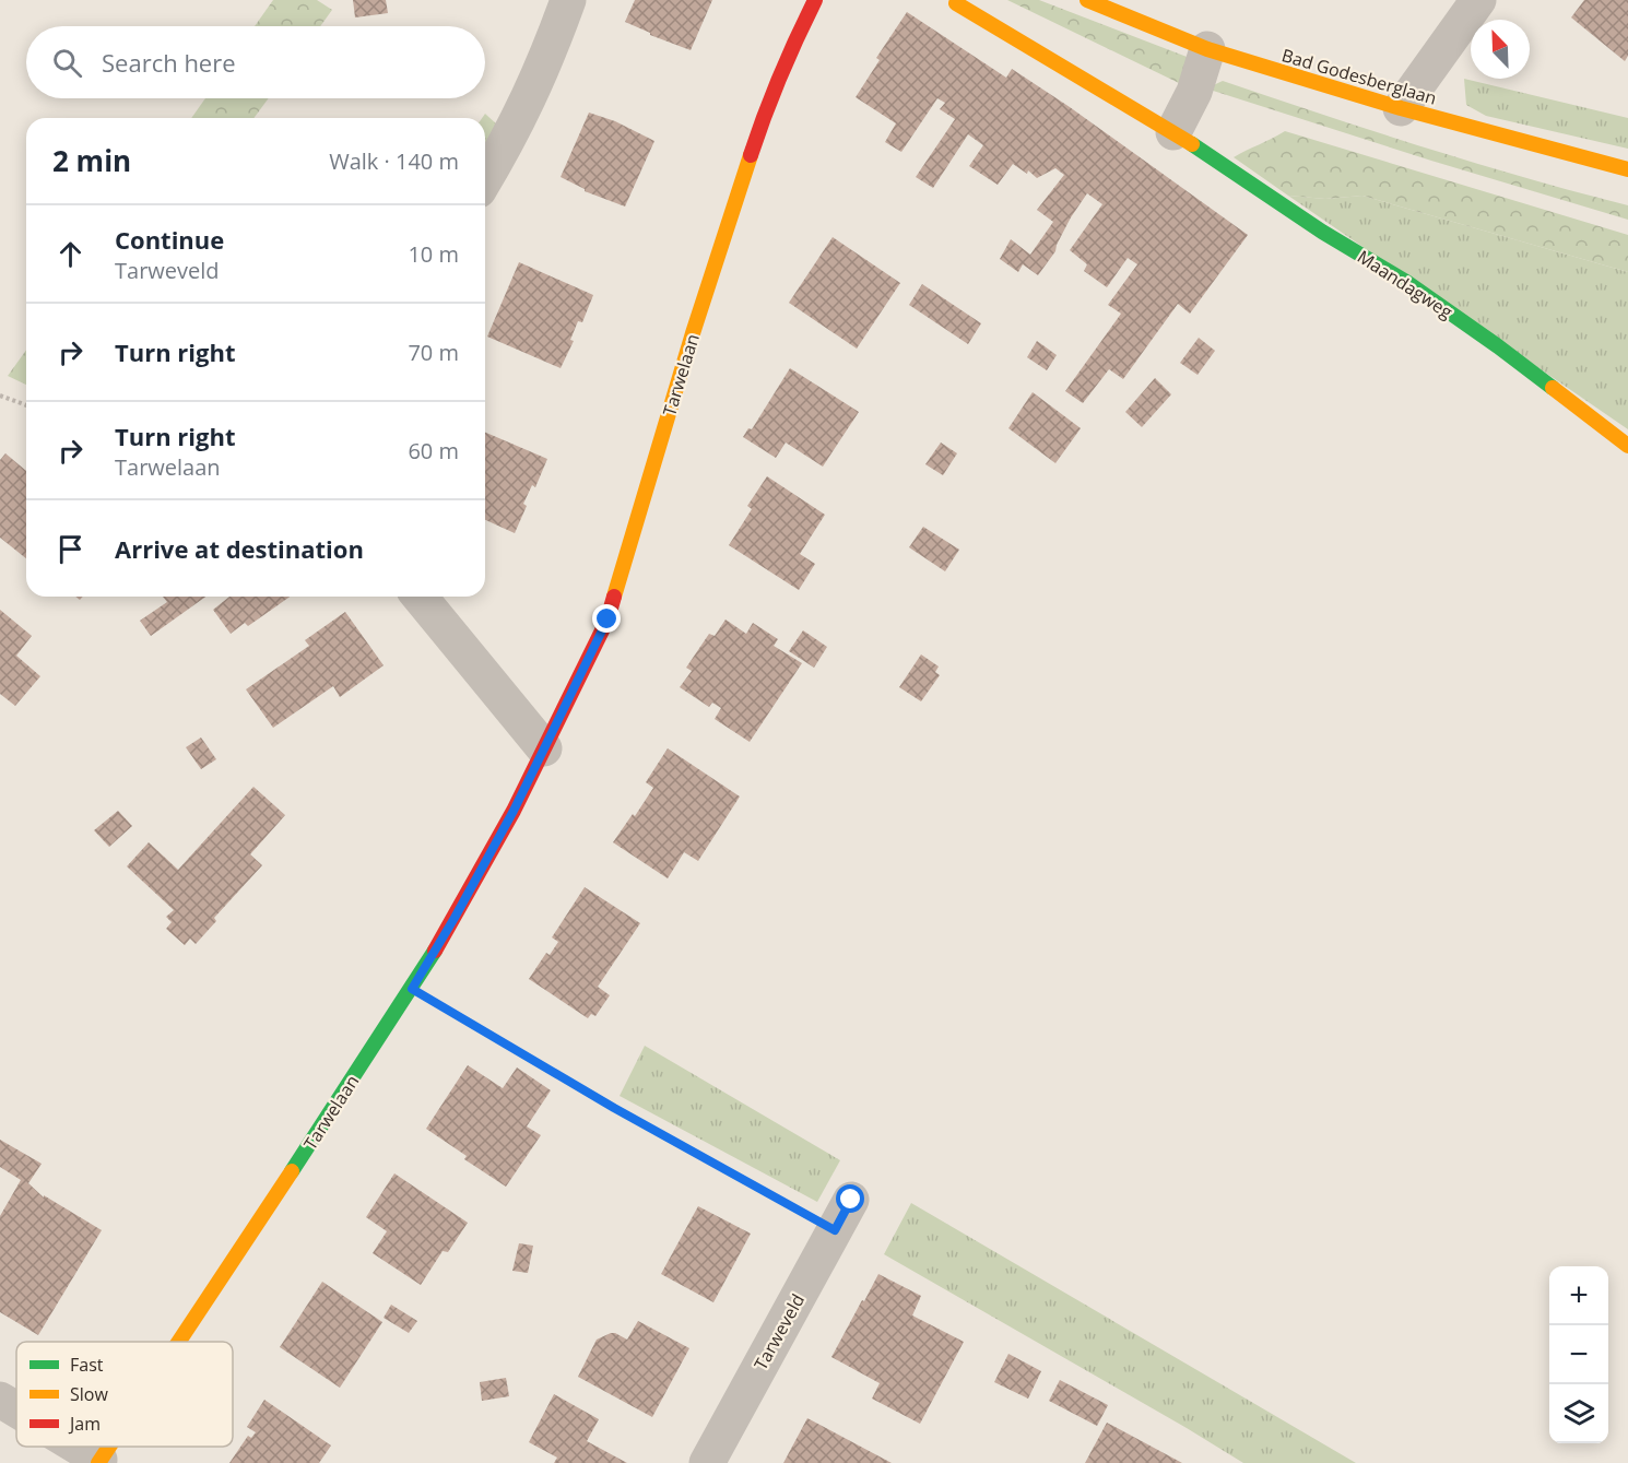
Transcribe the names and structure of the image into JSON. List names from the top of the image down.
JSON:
{
  "streets": {
    "street": [
      "Bad Godesberglaan",
      "Maandagweg",
      "Tarwelaan",
      "Tarweveld"
    ]
  },
  "legend": ["Fast", "Slow", "Jam"],
  "north": "top left",
  "page": {
    "search": "Search here",
    "heading": ["2 min", "Walk · 140 m"],
    "list": [
      ["Continue", "Tarweveld", "10 m"],
      ["Turn right", "70 m"],
      ["Turn right", "Tarwelaan", "60 m"],
      "Arrive at destination"
    ],
    "map_buttons": ["+", "−"]
  }
}
